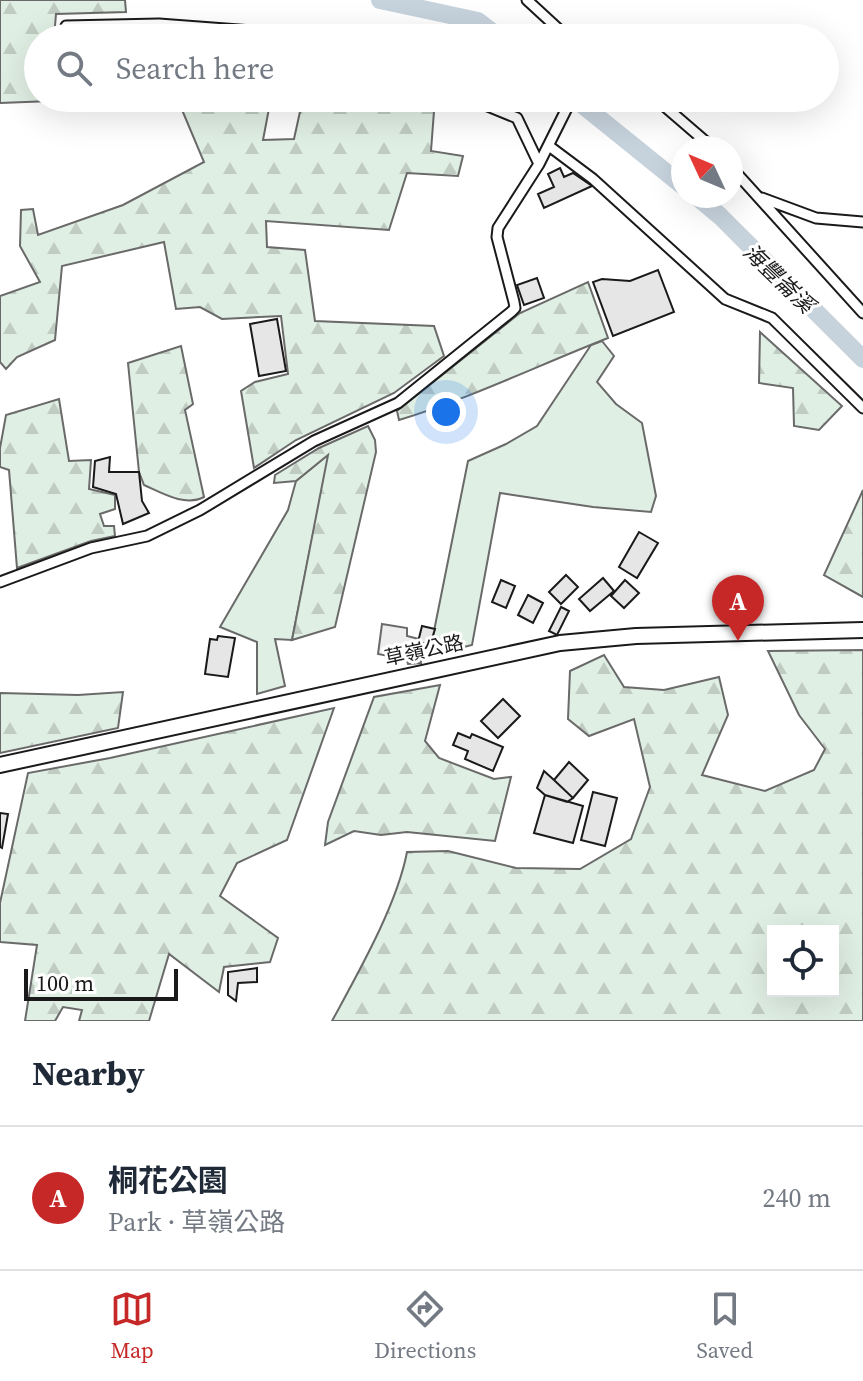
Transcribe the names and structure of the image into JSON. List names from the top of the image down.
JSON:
{
  "streets": {
    "main road": ["草嶺公路"]
  },
  "water": ["海豐崙溪"],
  "scale_bar": "100 m",
  "north": "top left",
  "page": {
    "search": "Search here",
    "pins": "A",
    "scale": "100 m",
    "heading": "Nearby",
    "list": [
      {
        "mark": "A",
        "name": "桐花公園",
        "note": "Park · 草嶺公路",
        "value": "240 m"
      }
    ],
    "nav": ["Map", "Directions", "Saved"]
  }
}
